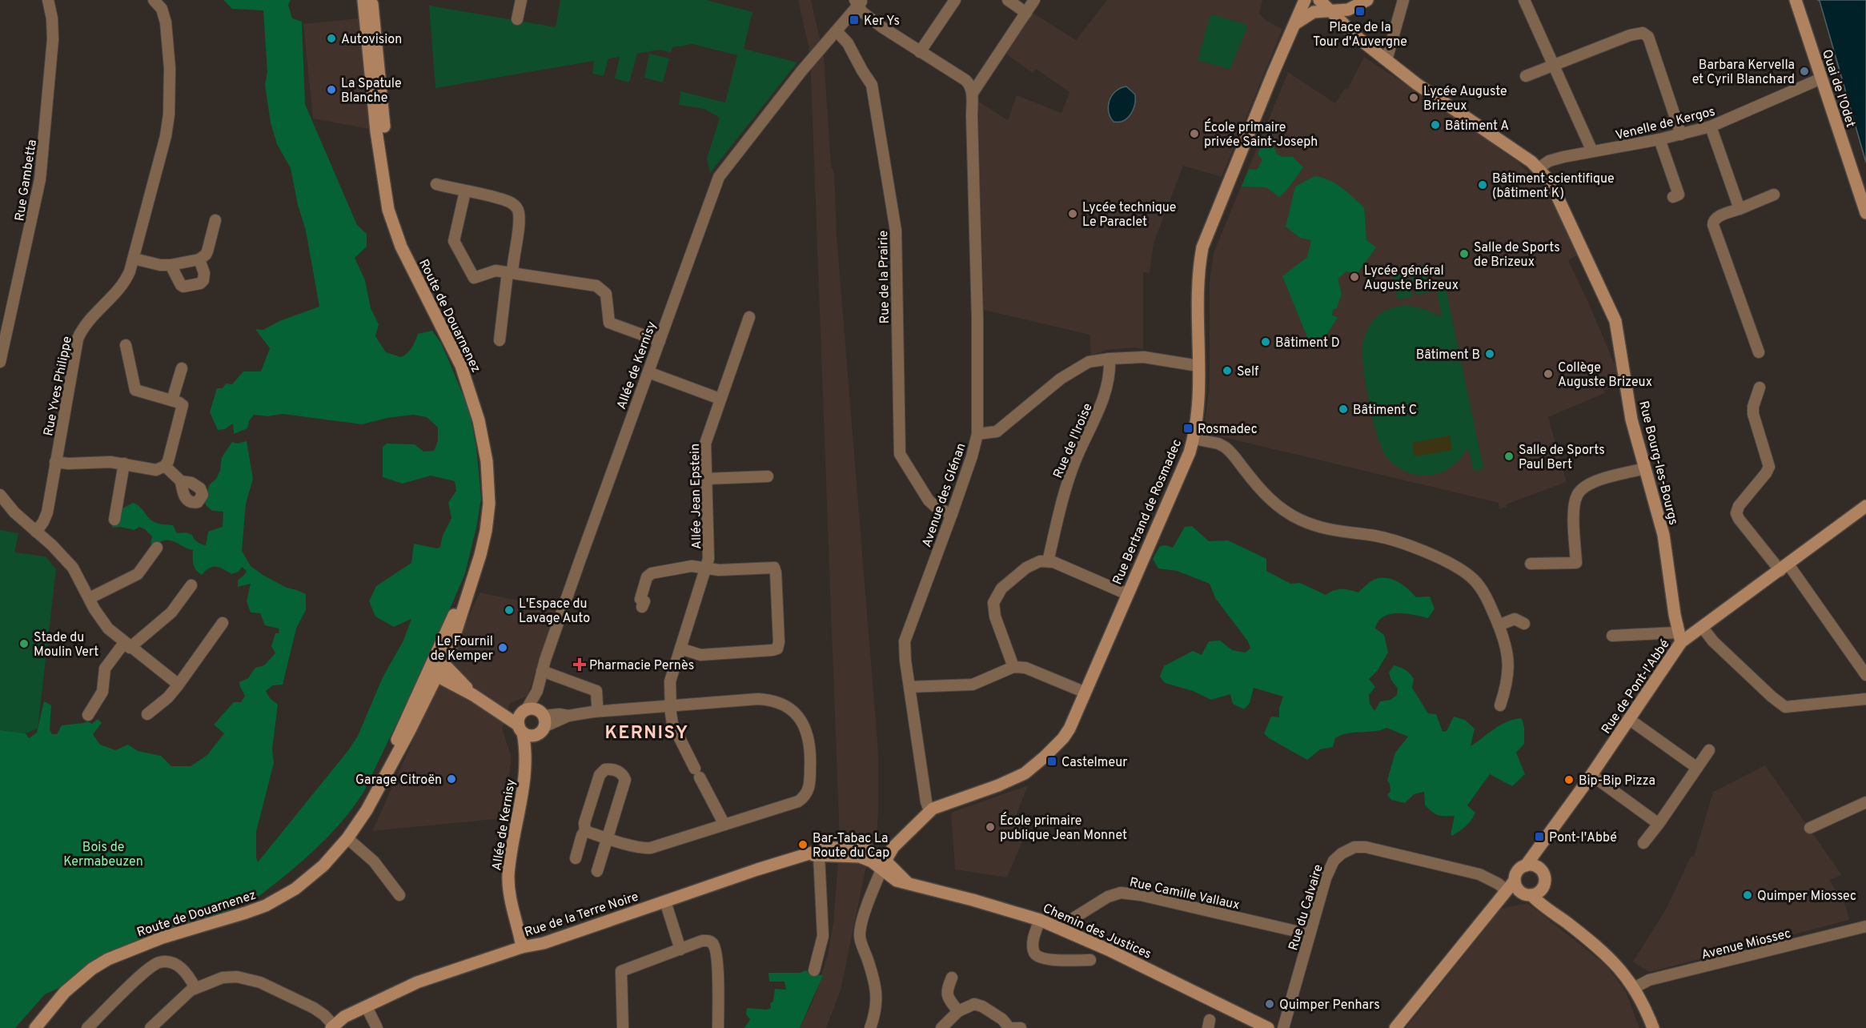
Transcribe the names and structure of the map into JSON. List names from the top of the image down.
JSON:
{
  "streets": {
    "street": [
      "Quai de l'Odet",
      "Venelle de Kergos",
      "Rue Gambetta",
      "Rue de la Prairie",
      "Route de Douarnenez",
      "Allée de Kernisy",
      "Rue Yves Philippe",
      "Rue de l'Iroise",
      "Rue Bourg-les-Bourgs",
      "Avenue des Glénan",
      "Allée Jean Epstein",
      "Rue Bertrand de Rosmadec",
      "Rue de Pont-l'Abbé",
      "Rue Camille Vallaux",
      "Rue du Calvaire",
      "Rue de la Terre Noire",
      "Chemin des Justices",
      "Avenue Miossec"
    ]
  },
  "crossings": [
    ["Quai de l'Odet", "Venelle de Kergos"],
    ["Venelle de Kergos", "Rue Bourg-les-Bourgs"],
    ["Rue de la Prairie", "Allée de Kernisy"],
    ["Rue de la Prairie", "Avenue des Glénan"],
    ["Allée de Kernisy", "Rue de la Terre Noire"],
    ["Rue Bourg-les-Bourgs", "Rue de Pont-l'Abbé"],
    ["Avenue des Glénan", "Rue Bertrand de Rosmadec"],
    ["Rue Bertrand de Rosmadec", "Chemin des Justices"],
    ["Rue Camille Vallaux", "Rue du Calvaire"],
    ["Rue Camille Vallaux", "Chemin des Justices"],
    ["Rue de la Terre Noire", "Chemin des Justices"]
  ],
  "districts": ["KERNISY"],
  "parks": ["Bois de Kermabeuzen"],
  "places": {
    "transit": [
      "Place de la Tour d'Auvergne",
      "Ker Ys",
      "Rosmadec",
      "Castelmeur",
      "Pont-l'Abbé"
    ],
    "other": [
      "Autovision",
      "Barbara Kervella et Cyril Blanchard",
      "La Spatule Blanche",
      "Lycée Auguste Brizeux",
      "Bâtiment A",
      "École primaire privée Saint-Joseph",
      "Bâtiment scientifique (bâtiment K)",
      "Lycée technique Le Paraclet",
      "Salle de Sports de Brizeux",
      "Lycée général Auguste Brizeux",
      "Bâtiment D",
      "Bâtiment B",
      "Self",
      "Collège Auguste Brizeux",
      "Bâtiment C",
      "Salle de Sports Paul Bert",
      "L'Espace du Lavage Auto",
      "Stade du Moulin Vert",
      "Le Fournil de Kemper",
      "Garage Citroën",
      "Bip-Bip Pizza",
      "École primaire publique Jean Monnet",
      "Bar-Tabac La Route du Cap",
      "Quimper Miossec",
      "Quimper Penhars"
    ],
    "health": ["Pharmacie Pernès"]
  }
}
